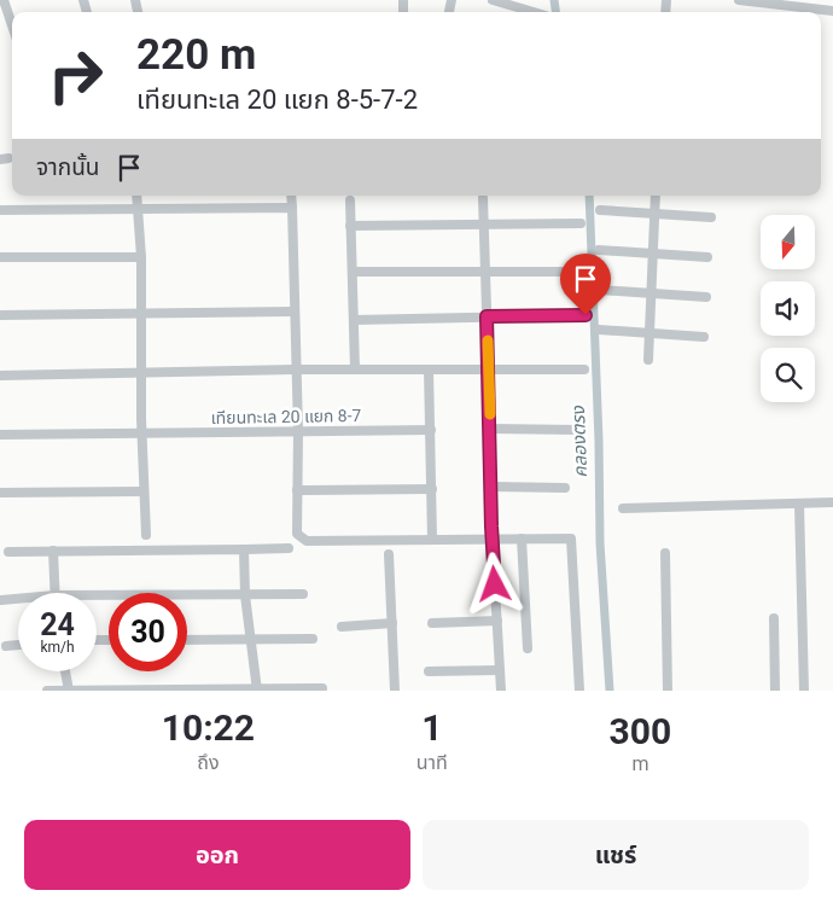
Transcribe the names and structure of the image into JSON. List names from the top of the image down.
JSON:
{
  "streets": {
    "street": ["เทียนทะเล 20 แยก 8-7"]
  },
  "water": ["คลองตรง"],
  "north": "bottom",
  "page": {
    "turn": ["220 m", "เทียนทะเล 20 แยก 8-5-7-2"],
    "then": "จากนั้น",
    "speed": "24 km/h",
    "limit": "30",
    "eta": [
      "10:22",
      "ถึง",
      "1",
      "นาที",
      "300",
      "m"
    ],
    "buttons": ["ออก", "แชร์"]
  }
}
